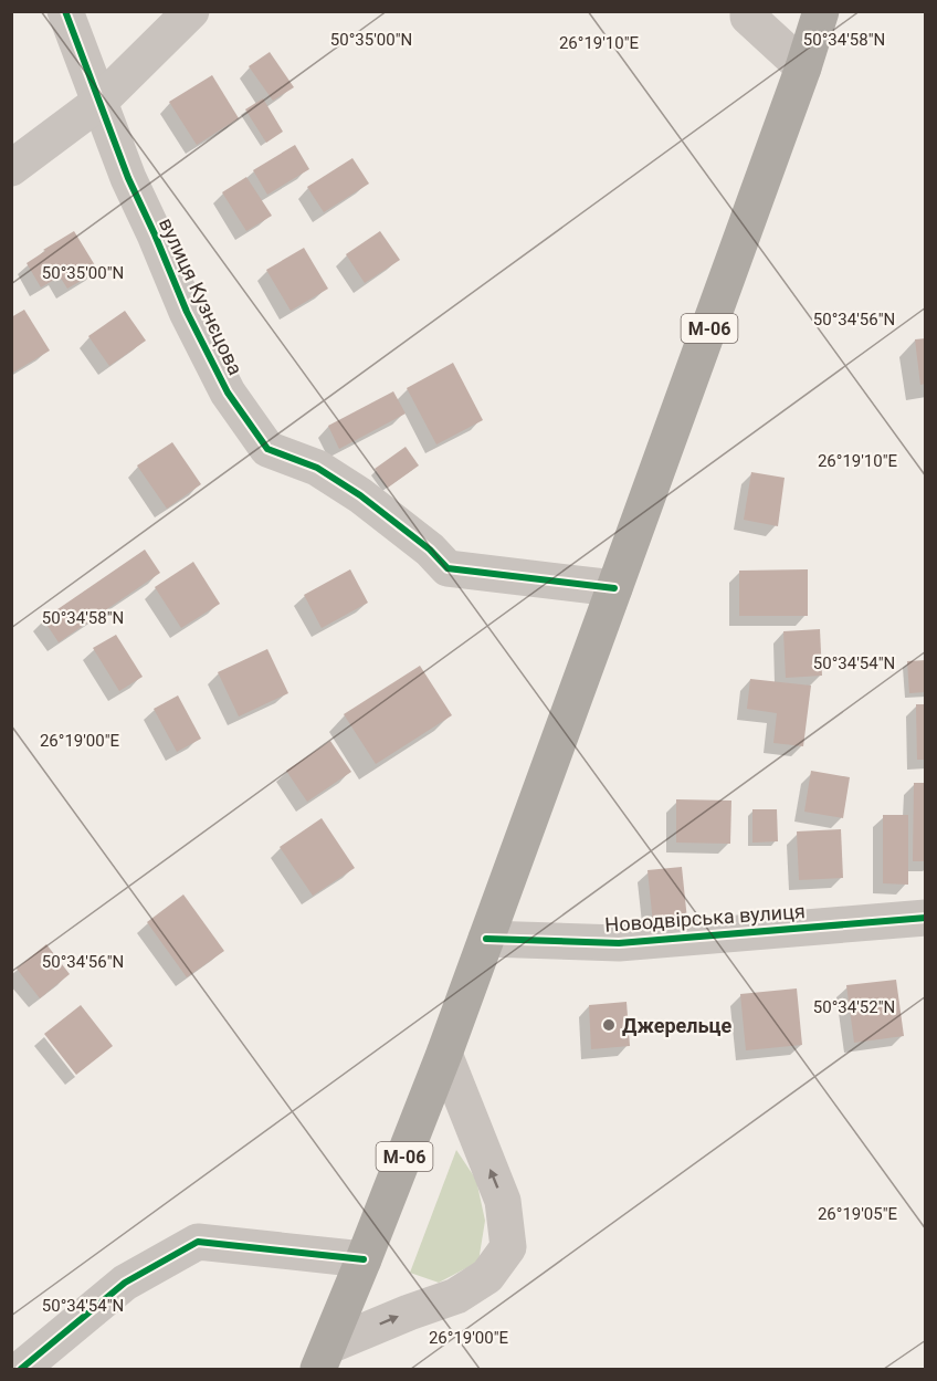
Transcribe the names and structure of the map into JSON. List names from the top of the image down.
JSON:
{
  "streets": {
    "highway": ["М-06"],
    "street": ["вулиця Кузнєцова", "Новодвірська вулиця"]
  },
  "crossings": [
    ["вулиця Кузнєцова", "М-06"],
    ["М-06", "Новодвірська вулиця"]
  ],
  "places": ["Джерельце"],
  "coordinates": [
    "50°35'00\"N",
    "50°34'58\"N",
    "26°19'10\"E",
    "50°34'56\"N",
    "50°34'54\"N",
    "26°19'00\"E",
    "50°34'52\"N",
    "26°19'05\"E"
  ]
}
